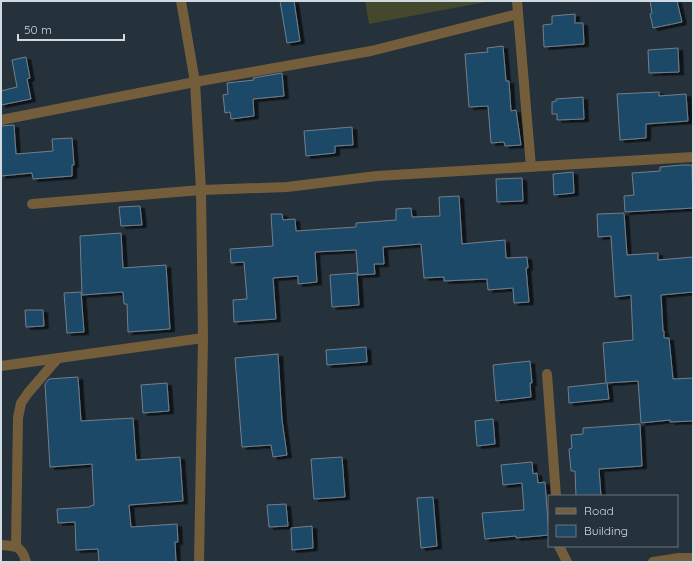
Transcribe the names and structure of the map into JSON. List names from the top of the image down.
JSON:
{
  "legend": ["Road", "Building"],
  "scale_bar": "50 m"
}
